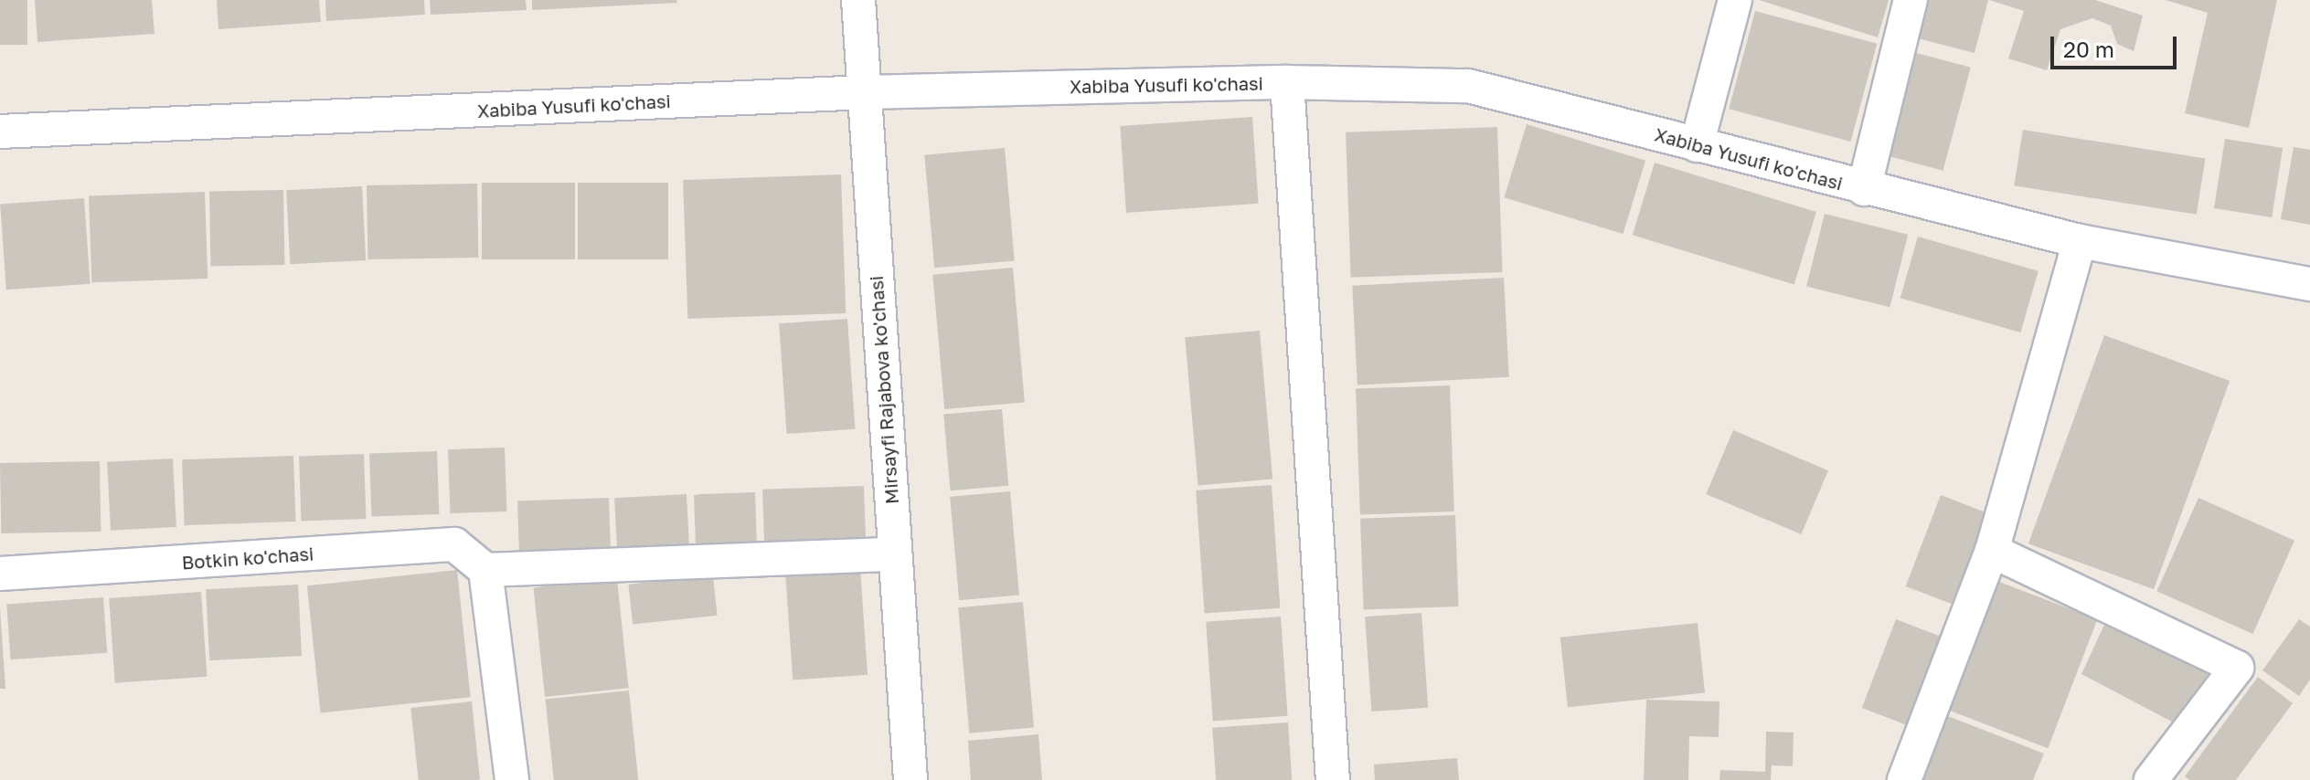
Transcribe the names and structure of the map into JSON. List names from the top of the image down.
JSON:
{
  "streets": {
    "street": ["Xabiba Yusufi ko'chasi", "Mirsayfi Rajabova ko'chasi", "Botkin ko'chasi"]
  },
  "crossings": [
    ["Xabiba Yusufi ko'chasi", "Mirsayfi Rajabova ko'chasi"]
  ],
  "scale_bar": "20 m"
}
